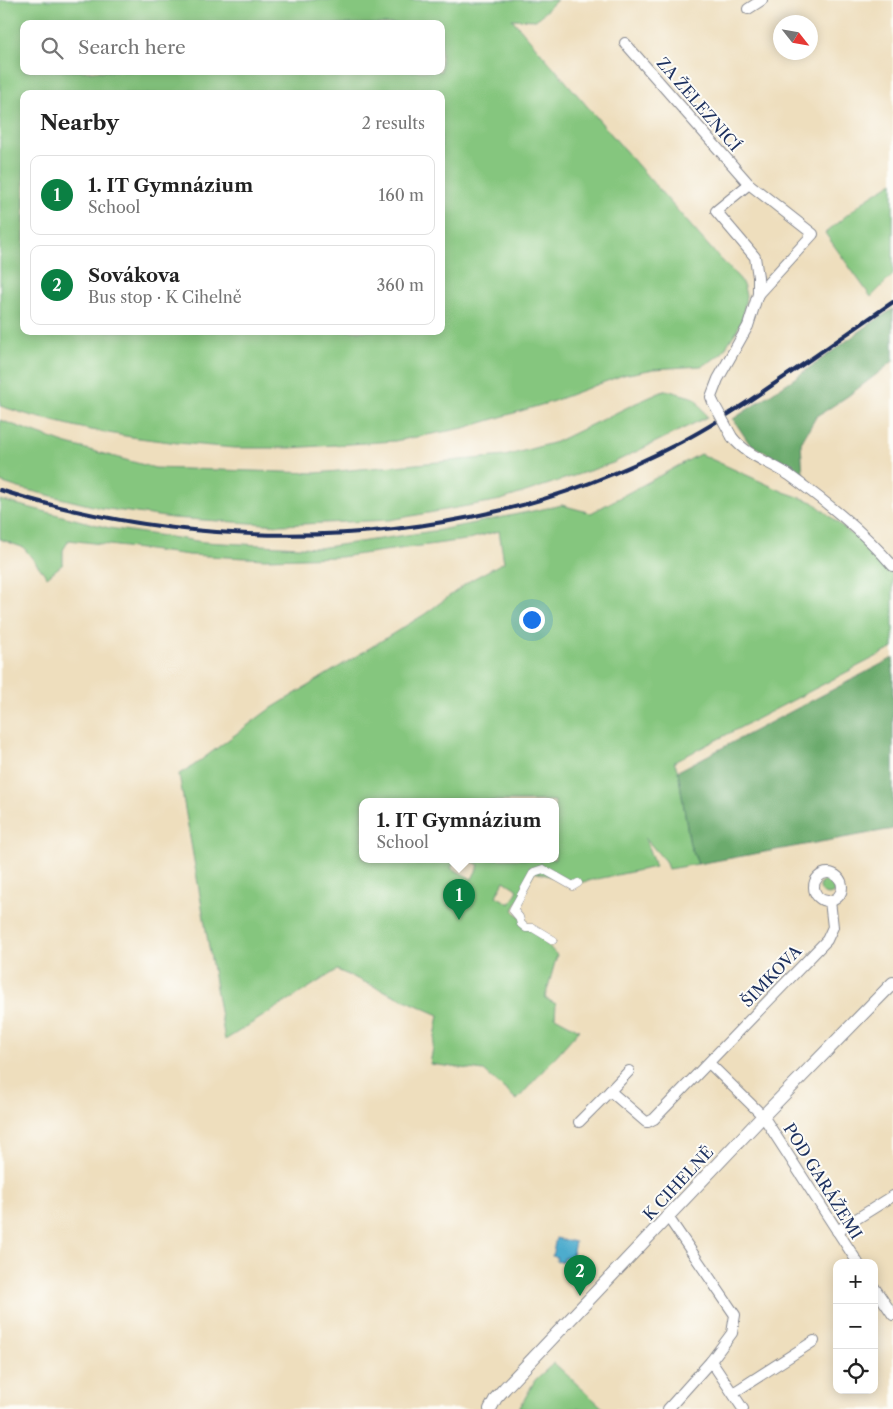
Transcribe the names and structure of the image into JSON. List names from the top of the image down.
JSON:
{
  "streets": {
    "street": [
      "ZA ŽELEZNICÍ",
      "ŠIMKOVA",
      "POD GARÁŽEMI",
      "K CIHELNĚ"
    ]
  },
  "crossings": [
    ["POD GARÁŽEMI", "K CIHELNĚ"]
  ],
  "north": "bottom right",
  "page": {
    "search": "Search here",
    "heading": ["Nearby", "2 results"],
    "list": [
      {
        "mark": "1",
        "name": "1. IT Gymnázium",
        "note": "School",
        "value": "160 m"
      },
      {
        "mark": "2",
        "name": "Sovákova",
        "note": "Bus stop · K Cihelně",
        "value": "360 m"
      }
    ],
    "popup": ["1. IT Gymnázium", "School"],
    "pins": ["1", "2"],
    "map_buttons": ["+", "−"]
  }
}
